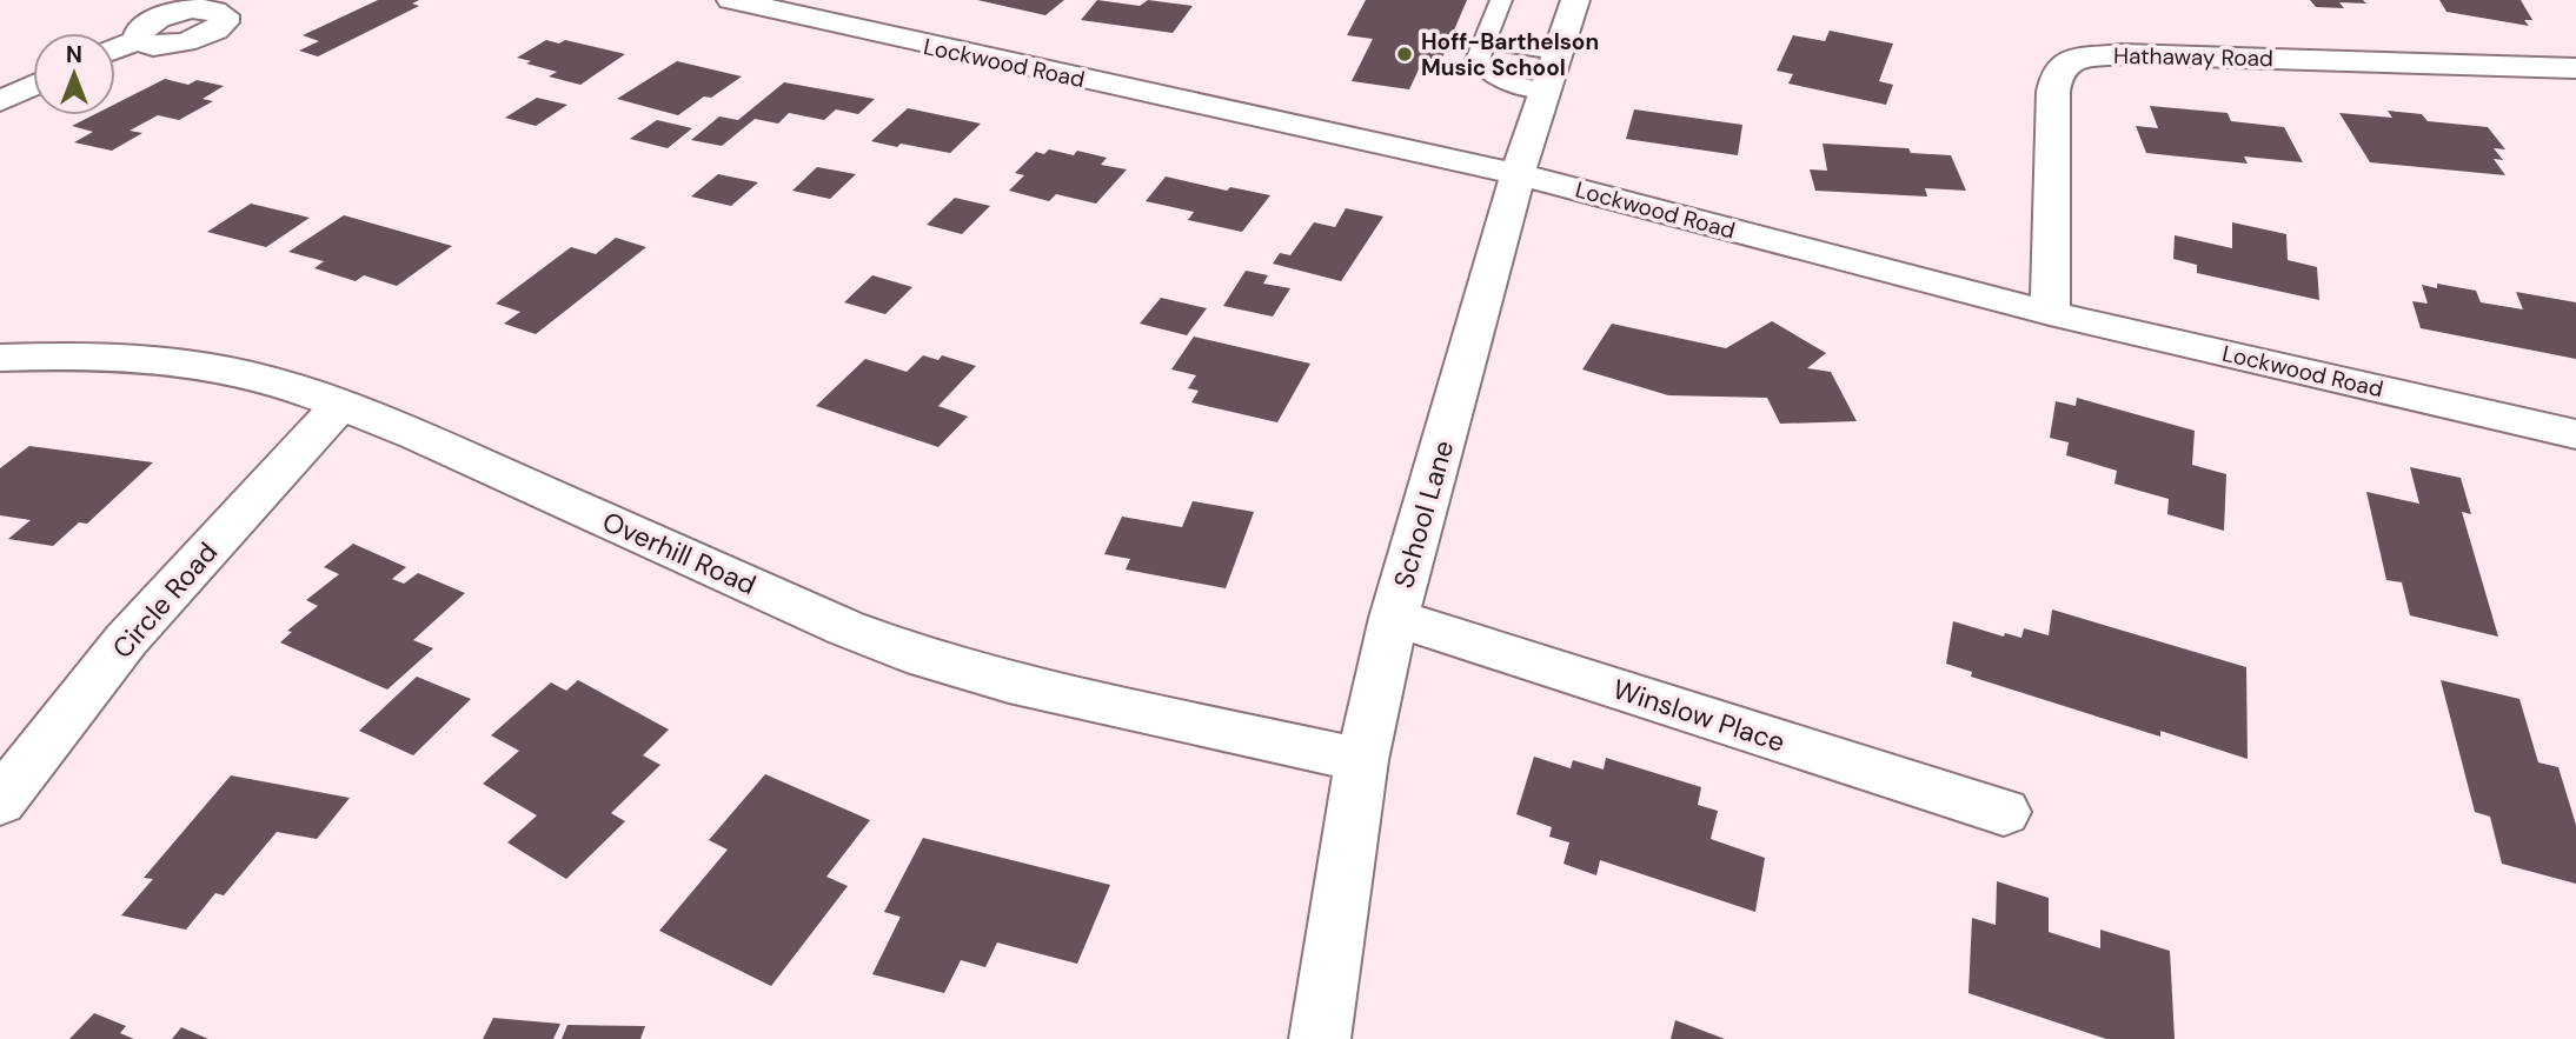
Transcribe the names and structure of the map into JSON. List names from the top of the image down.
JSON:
{
  "streets": {
    "street": [
      "Hathaway Road",
      "Lockwood Road",
      "School Lane",
      "Overhill Road",
      "Circle Road",
      "Winslow Place"
    ]
  },
  "crossings": [
    ["Hathaway Road", "Lockwood Road"],
    ["Lockwood Road", "School Lane"],
    ["School Lane", "Overhill Road"],
    ["School Lane", "Winslow Place"],
    ["Overhill Road", "Circle Road"]
  ],
  "places": ["Hoff-Barthelson Music School"],
  "north": "top"
}
